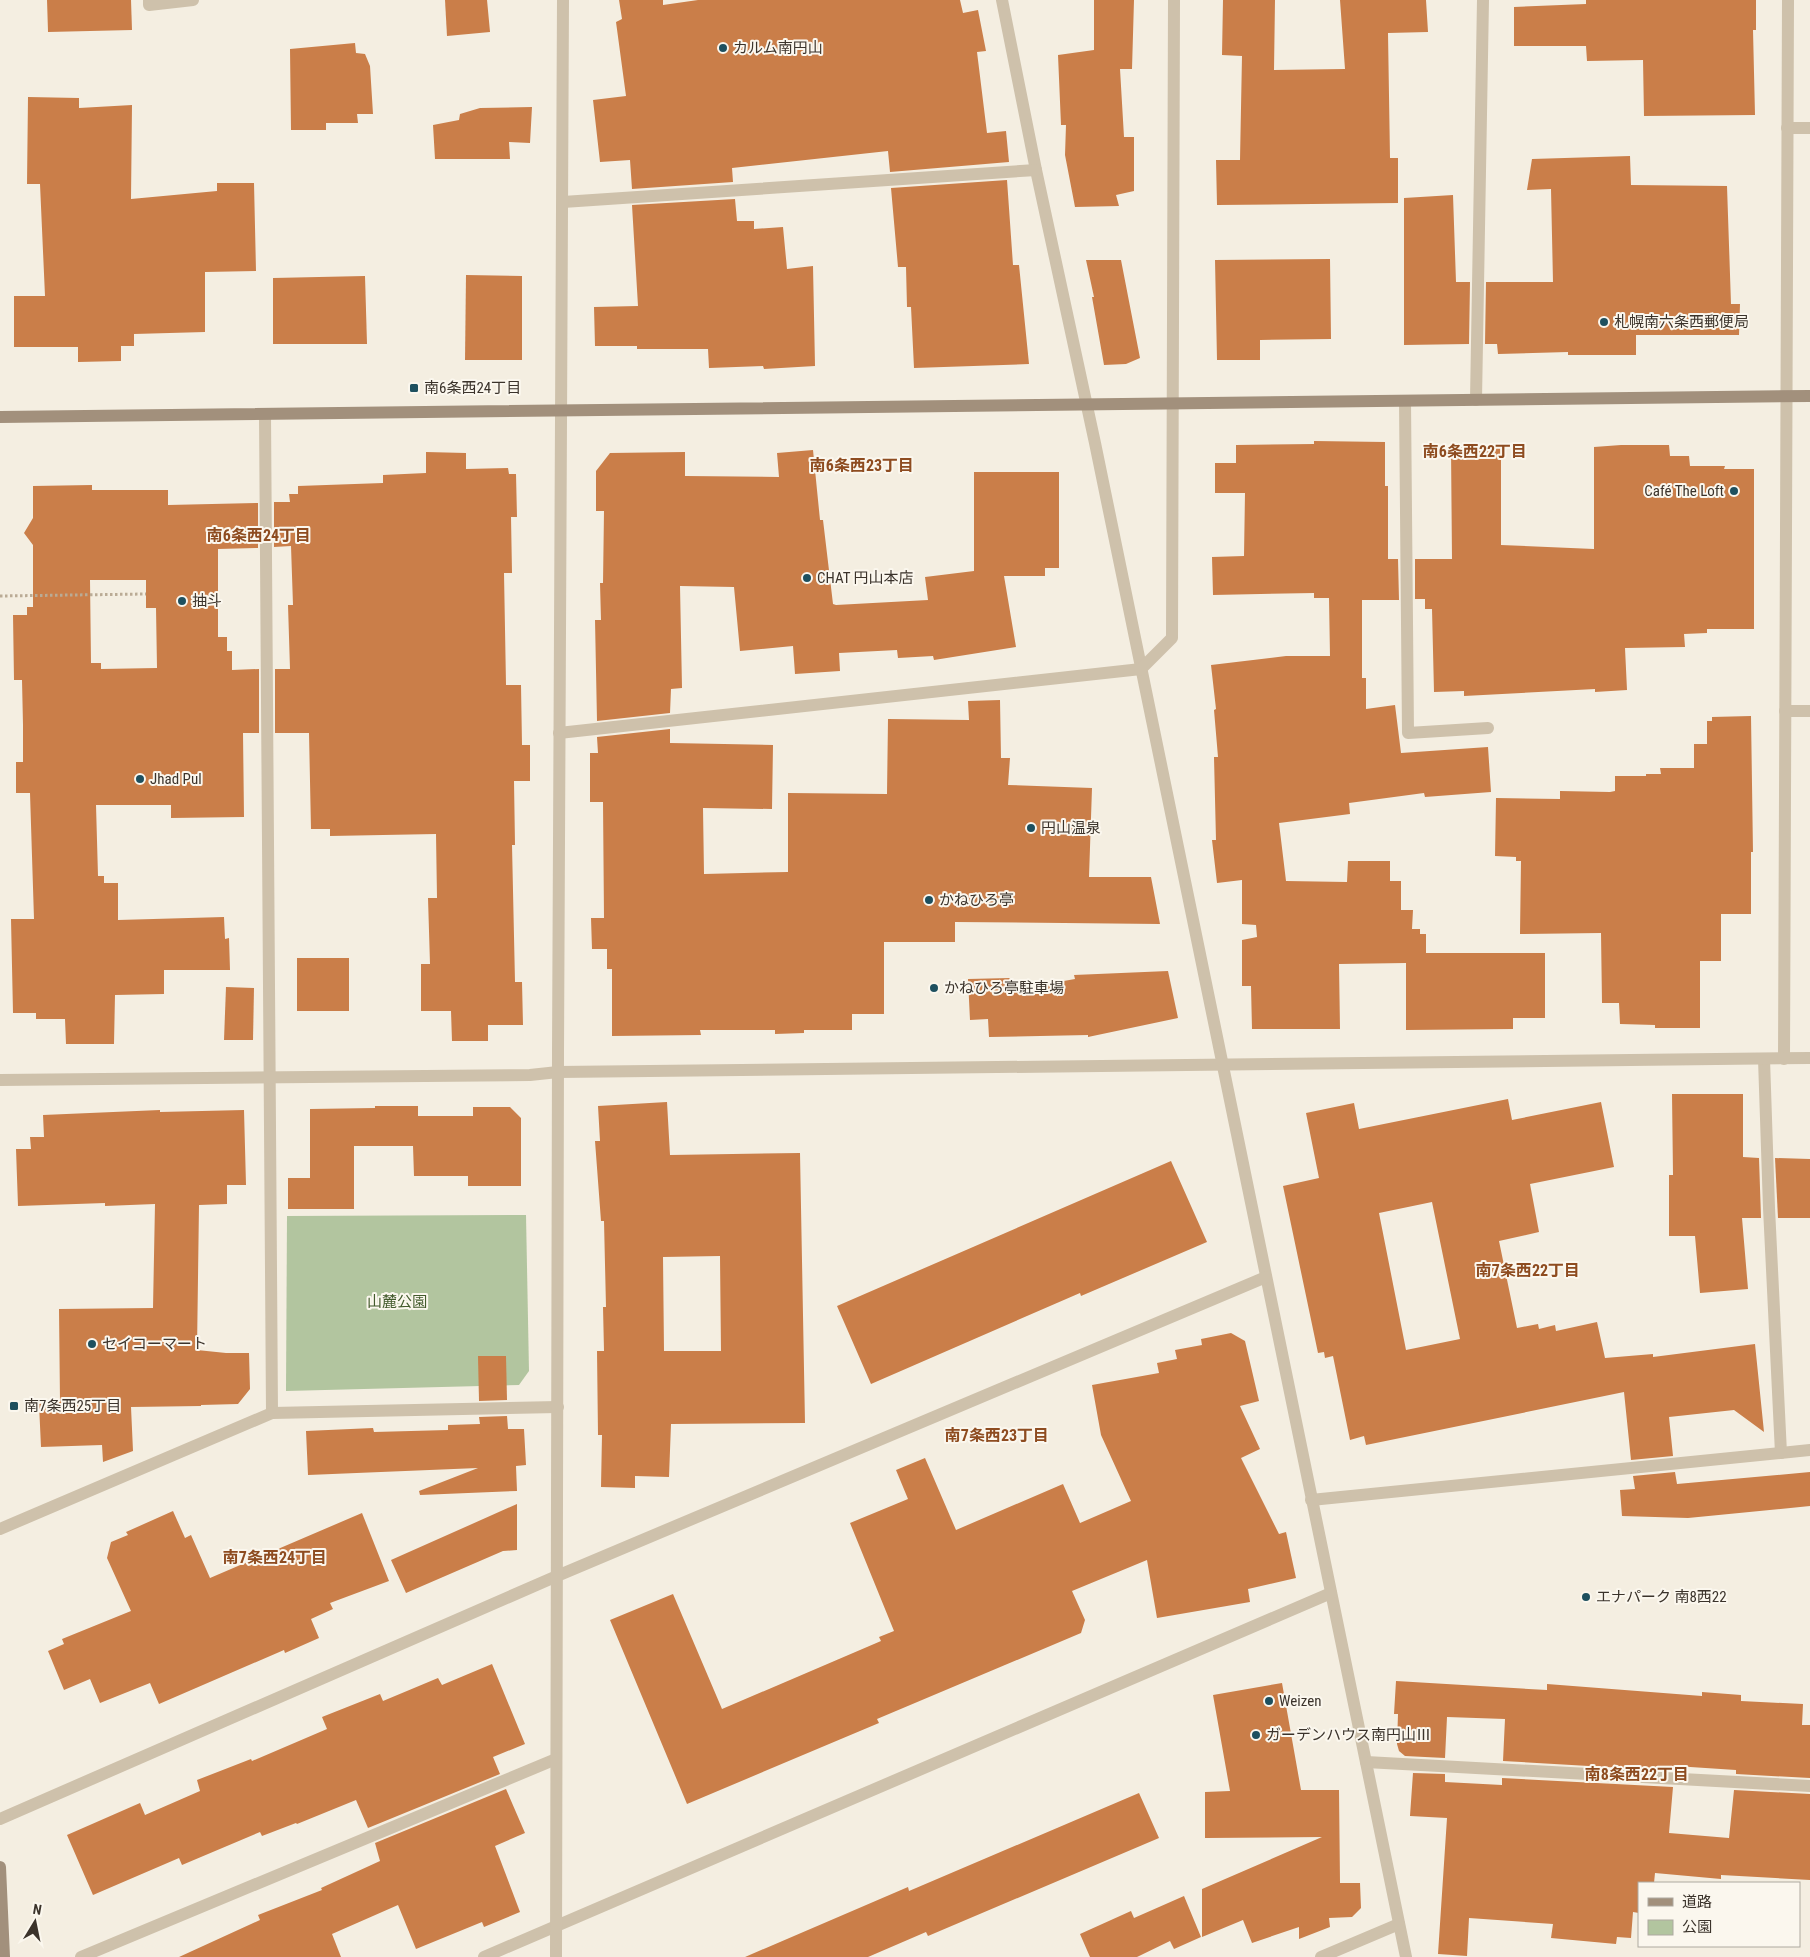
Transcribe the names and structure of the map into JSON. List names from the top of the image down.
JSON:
{
  "districts": [
    "南6条西22丁目",
    "南6条西23丁目",
    "南6条西24丁目",
    "南7条西22丁目",
    "南7条西23丁目",
    "南7条西24丁目",
    "南8条西22丁目"
  ],
  "parks": ["山麓公園"],
  "places": {
    "other": [
      "カルム南円山",
      "札幌南六条西郵便局",
      "Café The Loft",
      "CHAT 円山本店",
      "抽斗",
      "Jhad Pul",
      "円山温泉",
      "かねひろ亭",
      "かねひろ亭駐車場",
      "セイコーマート",
      "エナパーク 南8西22",
      "Weizen",
      "ガーデンハウス南円山Ⅲ"
    ],
    "transit": ["南6条西24丁目", "南7条西25丁目"]
  },
  "legend": ["道路", "公園"],
  "north": "top"
}
